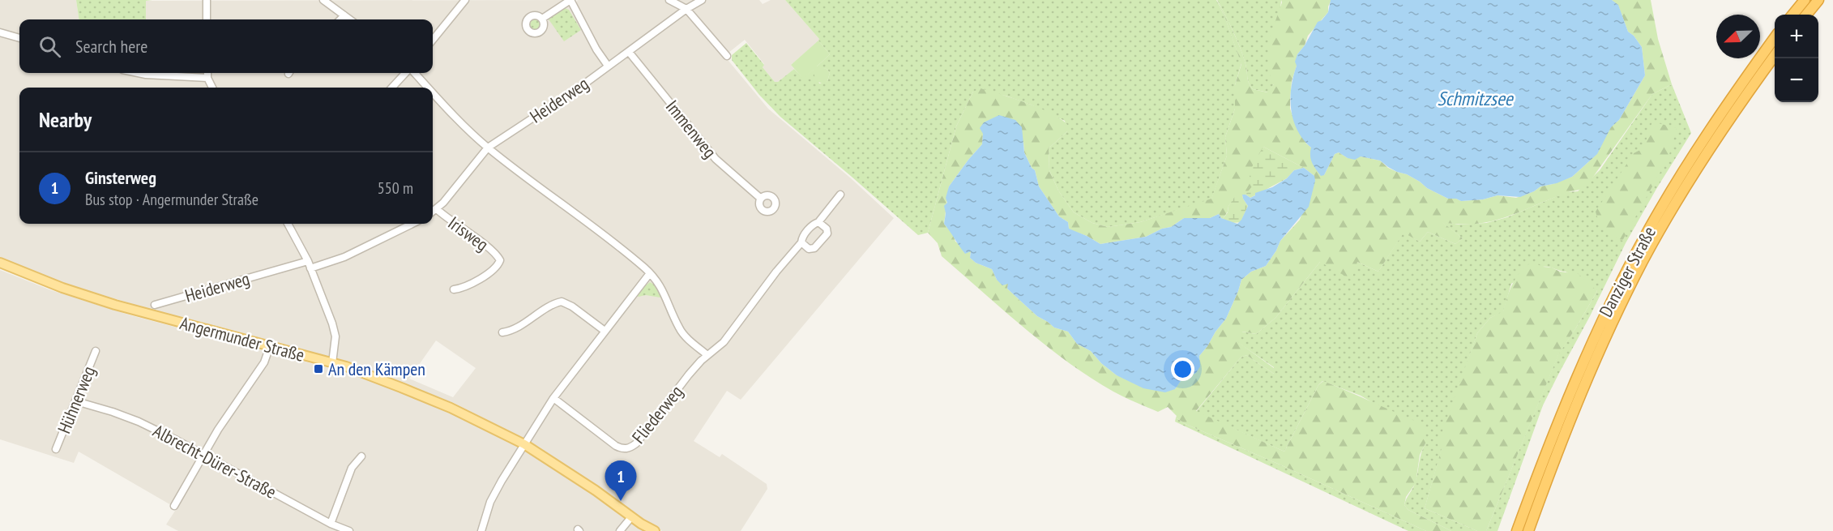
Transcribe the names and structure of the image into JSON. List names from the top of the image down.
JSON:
{
  "streets": {
    "highway": ["Danziger Straße"],
    "main road": ["Angermunder Straße"],
    "street": [
      "Heiderweg",
      "Immenweg",
      "Irisweg",
      "Hühnerweg",
      "Fliederweg",
      "Albrecht-Dürer-Straße"
    ]
  },
  "crossings": [
    ["Heiderweg", "Immenweg"],
    ["Heiderweg", "Irisweg"],
    ["Hühnerweg", "Albrecht-Dürer-Straße"]
  ],
  "water": ["Schmitzsee"],
  "places": {
    "transit": ["An den Kämpen"]
  },
  "north": "bottom left",
  "page": {
    "map_buttons": ["+", "−"],
    "search": "Search here",
    "heading": "Nearby",
    "list": [
      {
        "mark": "1",
        "name": "Ginsterweg",
        "note": "Bus stop · Angermunder Straße",
        "value": "550 m"
      }
    ],
    "pins": "1"
  }
}
